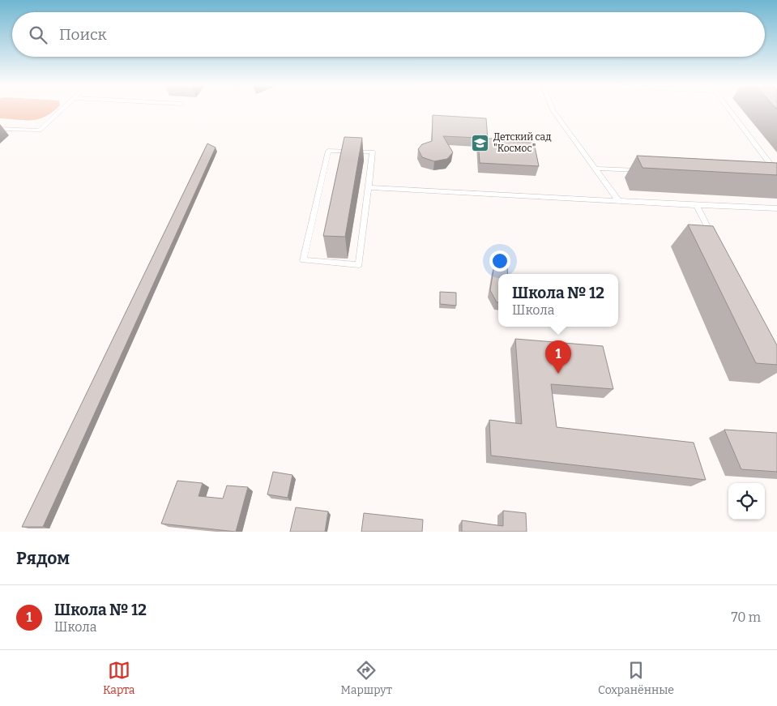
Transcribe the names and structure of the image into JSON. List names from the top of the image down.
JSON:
{
  "places": {
    "school or university": ["Детский сад \"Космос\""]
  },
  "page": {
    "search": "Поиск",
    "popup": ["Школа № 12", "Школа"],
    "pins": "1",
    "heading": "Рядом",
    "list": [
      {
        "mark": "1",
        "name": "Школа № 12",
        "note": "Школа",
        "value": "70 m"
      }
    ],
    "nav": ["Карта", "Маршрут", "Сохранённые"]
  }
}
